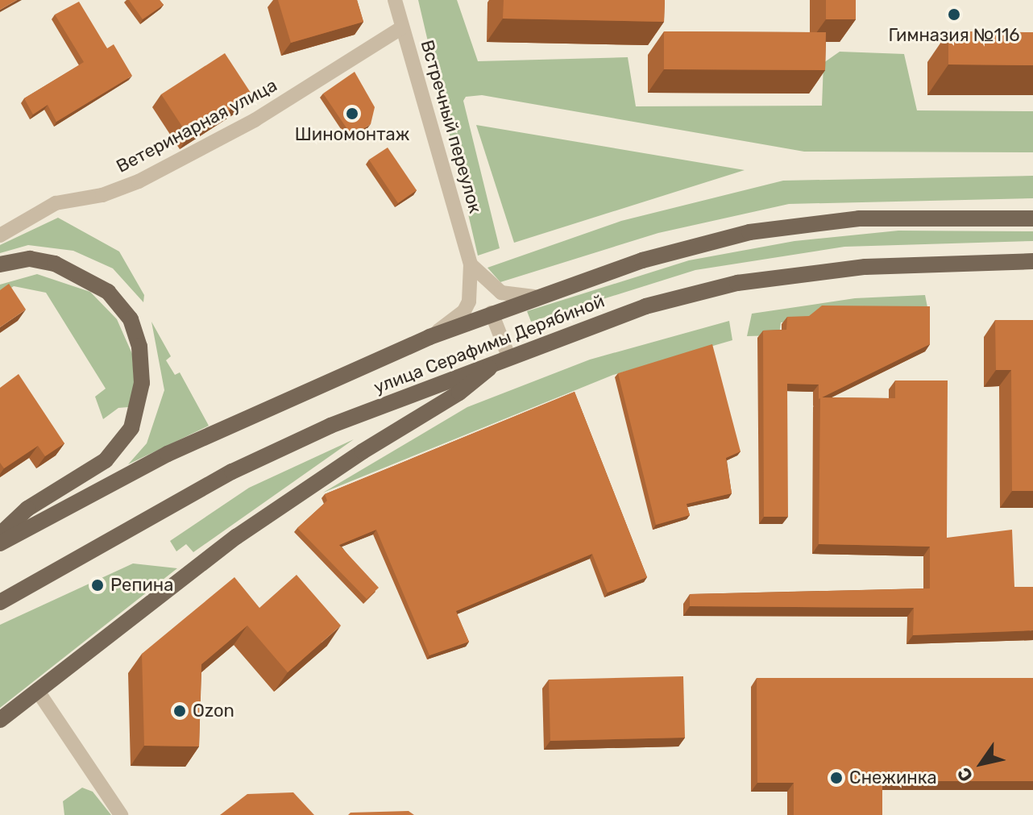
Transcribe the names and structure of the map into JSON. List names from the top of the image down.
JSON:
{
  "streets": {
    "main road": ["улица Серафимы Дерябиной"],
    "street": ["Ветеринарная улица", "Встречный переулок"]
  },
  "crossings": [
    ["Ветеринарная улица", "Встречный переулок"],
    ["Встречный переулок", "улица Серафимы Дерябиной"]
  ],
  "places": [
    "Гимназия №116",
    "Шиномонтаж",
    "Репина",
    "Ozon",
    "Снежинка"
  ],
  "north": "bottom left"
}
